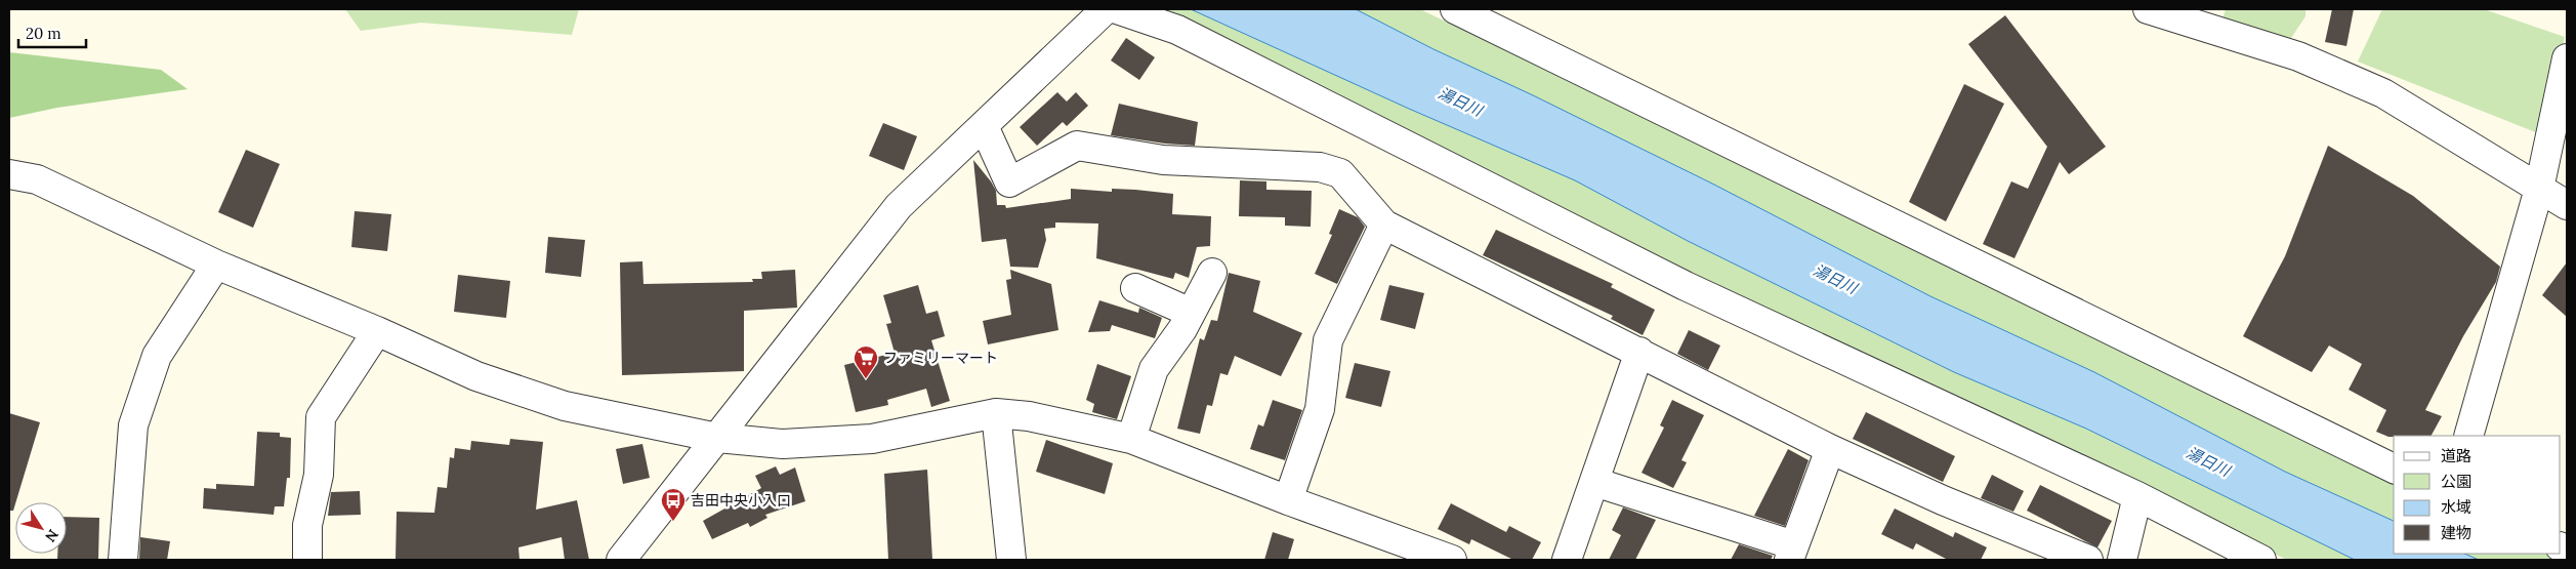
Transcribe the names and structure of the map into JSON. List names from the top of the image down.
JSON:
{
  "water": ["湯日川"],
  "places": {
    "supermarket": ["ファミリーマート"],
    "bus stop": ["吉田中央小入口"]
  },
  "legend": [
    "道路",
    "公園",
    "水域",
    "建物"
  ],
  "scale_bar": "20 m",
  "north": "bottom right"
}
